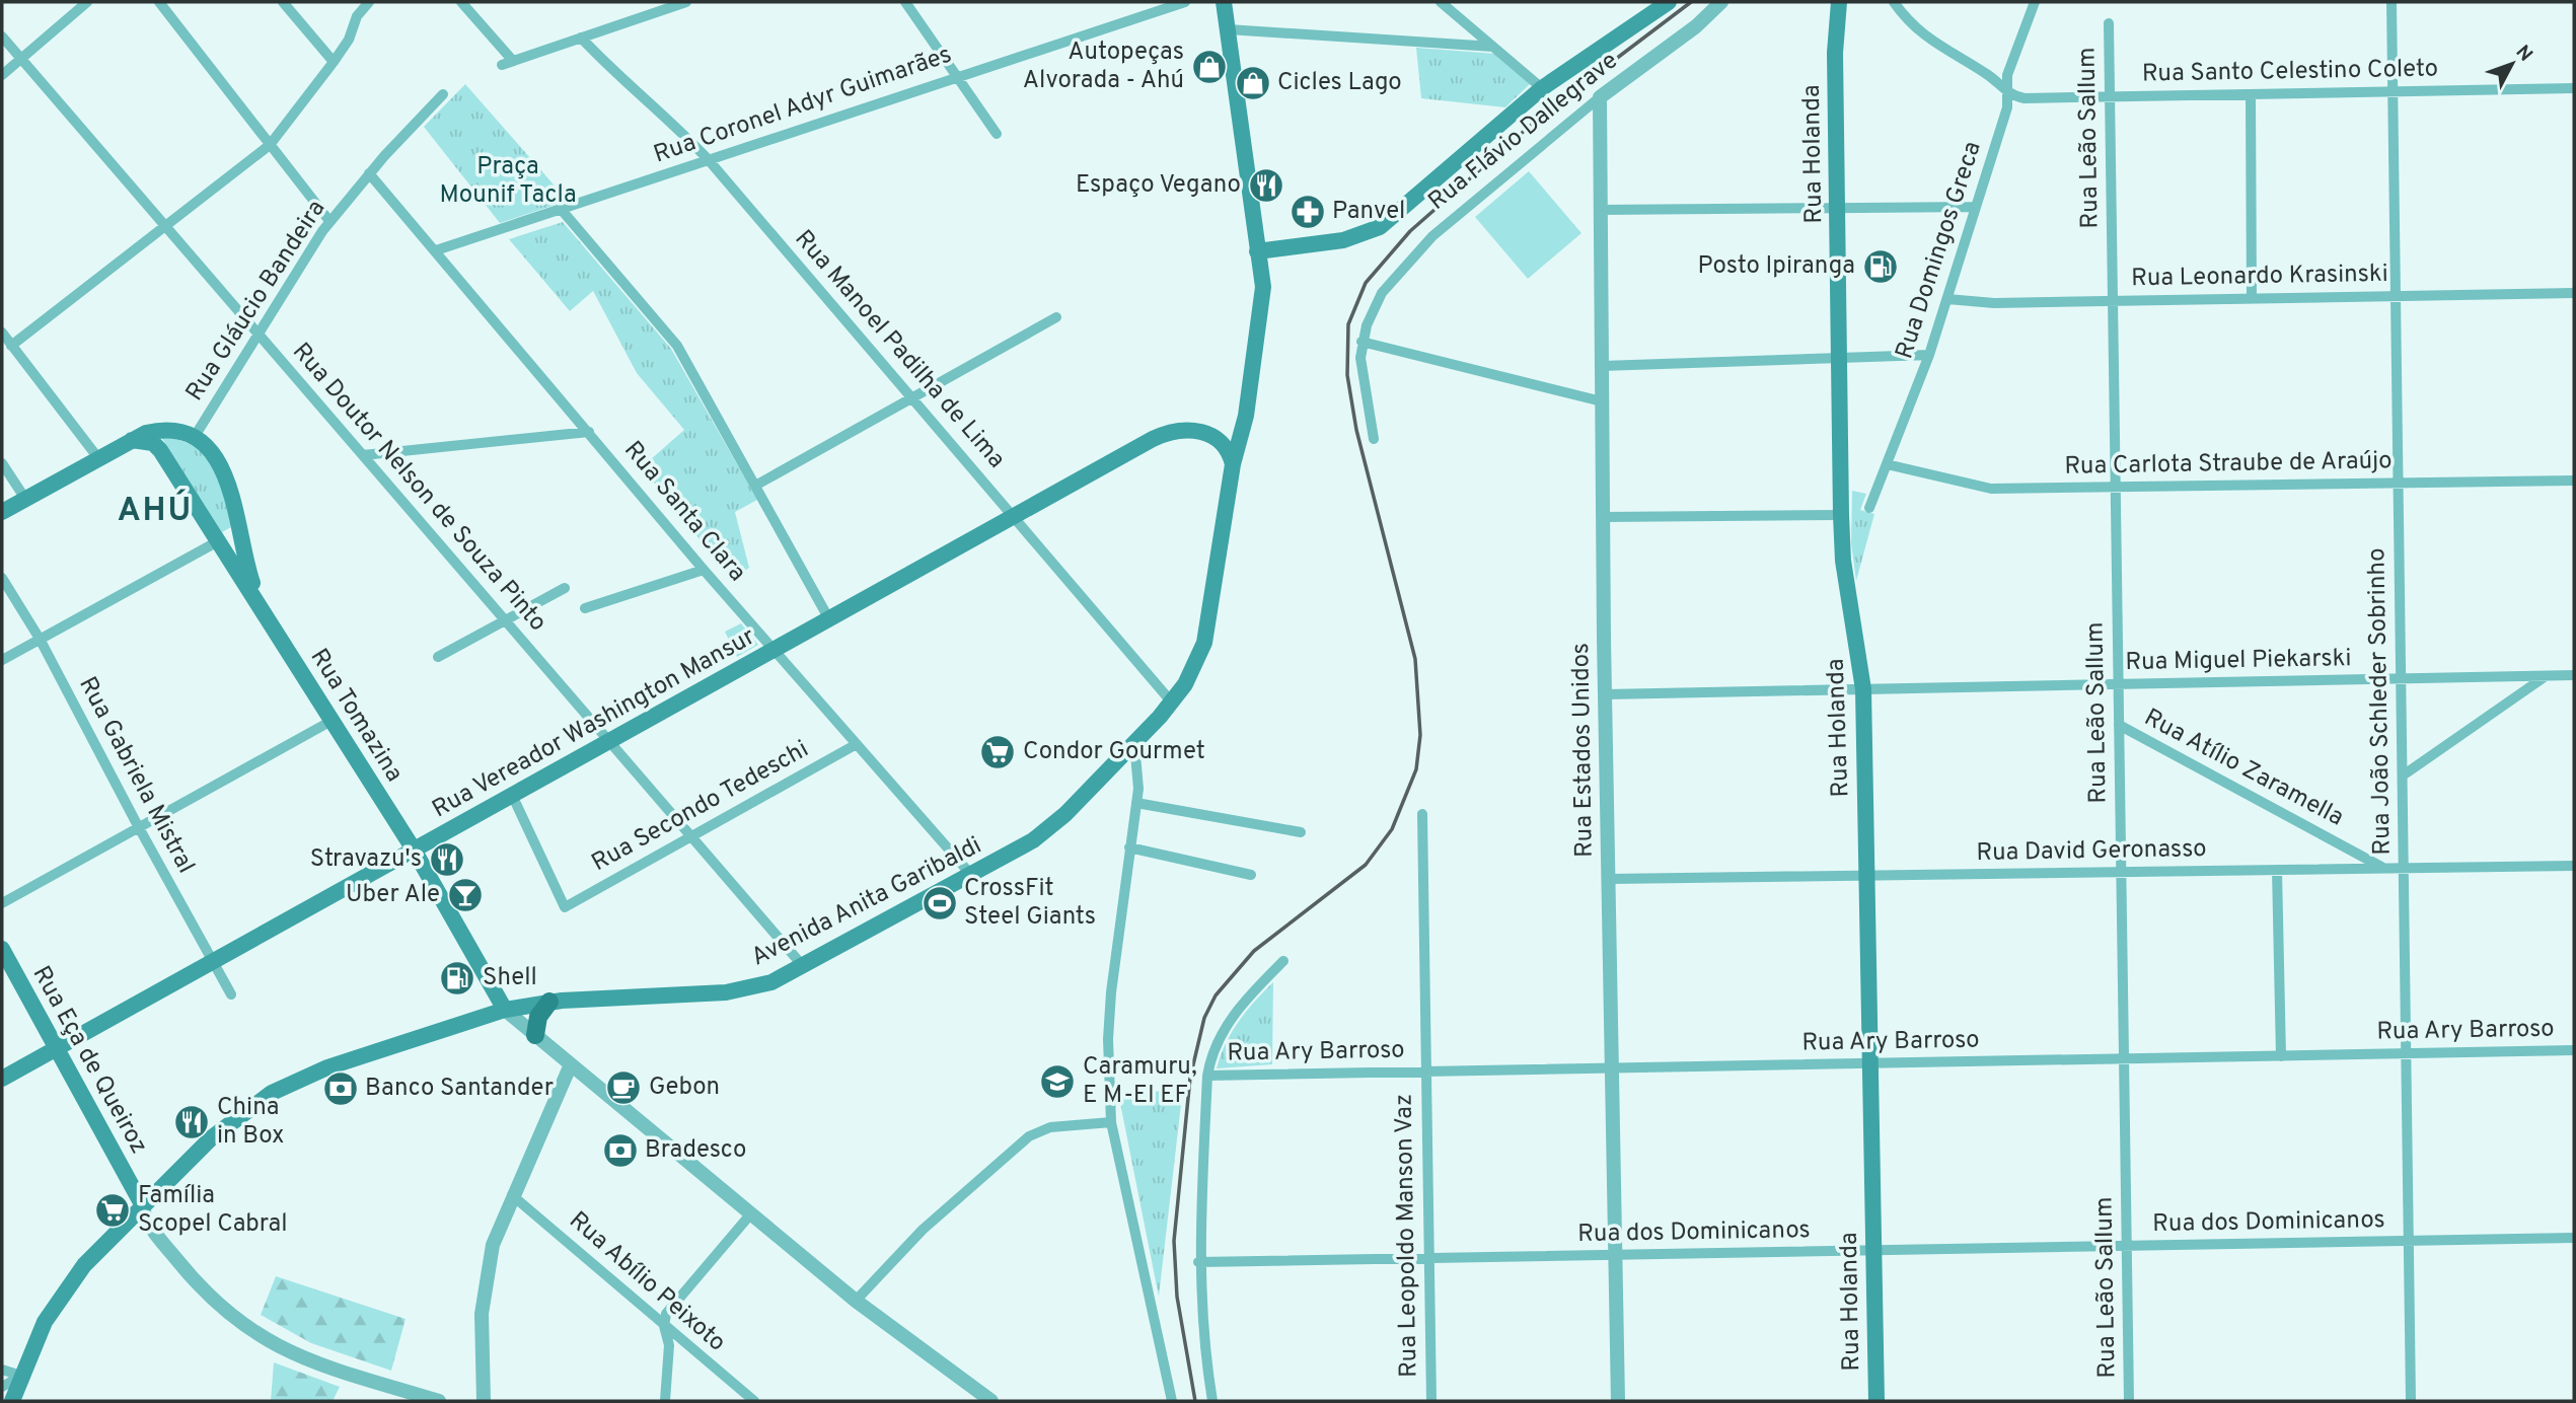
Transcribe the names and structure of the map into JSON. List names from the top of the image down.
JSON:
{
  "streets": {
    "main road": [
      "Rua Flávio Dallegrave",
      "Rua Holanda",
      "Rua Tomazina",
      "Rua Vereador Washington Mansur",
      "Avenida Anita Garibaldi",
      "Rua Eça de Queiroz"
    ],
    "street": [
      "Rua Santo Celestino Coleto",
      "Rua Coronel Adyr Guimarães",
      "Rua Leão Sallum",
      "Rua Domingos Greca",
      "Rua Leonardo Krasinski",
      "Rua Gláucio Bandeira",
      "Rua Manoel Padilha de Lima",
      "Rua Carlota Straube de Araújo",
      "Rua Doutor Nelson de Souza Pinto",
      "Rua Santa Clara",
      "Rua Miguel Piekarski",
      "Rua João Schleder Sobrinho",
      "Rua Estados Unidos",
      "Rua Atílio Zaramella",
      "Rua Gabriela Mistral",
      "Rua Secondo Tedeschi",
      "Rua David Geronasso",
      "Rua Ary Barroso",
      "Rua dos Dominicanos",
      "Rua Leopoldo Manson Vaz",
      "Rua Abílio Peixoto"
    ]
  },
  "crossings": [
    ["Rua Santo Celestino Coleto", "Rua Leão Sallum"],
    ["Rua Santo Celestino Coleto", "Rua Domingos Greca"],
    ["Rua Santo Celestino Coleto", "Rua João Schleder Sobrinho"],
    ["Rua Coronel Adyr Guimarães", "Rua Manoel Padilha de Lima"],
    ["Rua Coronel Adyr Guimarães", "Rua Santa Clara"],
    ["Rua Flávio Dallegrave", "Rua Estados Unidos"],
    ["Rua Flávio Dallegrave", "Avenida Anita Garibaldi"],
    ["Rua Leão Sallum", "Rua Leonardo Krasinski"],
    ["Rua Leão Sallum", "Rua Carlota Straube de Araújo"],
    ["Rua Leão Sallum", "Rua Miguel Piekarski"],
    ["Rua Leão Sallum", "Rua Atílio Zaramella"],
    ["Rua Leão Sallum", "Rua David Geronasso"],
    ["Rua Leão Sallum", "Rua Ary Barroso"],
    ["Rua Leão Sallum", "Rua dos Dominicanos"],
    ["Rua Holanda", "Rua Miguel Piekarski"],
    ["Rua Holanda", "Rua David Geronasso"],
    ["Rua Holanda", "Rua Ary Barroso"],
    ["Rua Holanda", "Rua dos Dominicanos"],
    ["Rua Domingos Greca", "Rua Leonardo Krasinski"],
    ["Rua Domingos Greca", "Rua Carlota Straube de Araújo"],
    ["Rua Leonardo Krasinski", "Rua João Schleder Sobrinho"],
    ["Rua Gláucio Bandeira", "Rua Doutor Nelson de Souza Pinto"],
    ["Rua Gláucio Bandeira", "Rua Santa Clara"],
    ["Rua Gláucio Bandeira", "Rua Tomazina"],
    ["Rua Manoel Padilha de Lima", "Rua Vereador Washington Mansur"],
    ["Rua Manoel Padilha de Lima", "Avenida Anita Garibaldi"],
    ["Rua Carlota Straube de Araújo", "Rua João Schleder Sobrinho"],
    ["Rua Doutor Nelson de Souza Pinto", "Rua Vereador Washington Mansur"],
    ["Rua Doutor Nelson de Souza Pinto", "Rua Secondo Tedeschi"],
    ["Rua Doutor Nelson de Souza Pinto", "Avenida Anita Garibaldi"],
    ["Rua Santa Clara", "Rua Vereador Washington Mansur"],
    ["Rua Santa Clara", "Rua Secondo Tedeschi"],
    ["Rua Santa Clara", "Avenida Anita Garibaldi"],
    ["Rua Miguel Piekarski", "Rua João Schleder Sobrinho"],
    ["Rua Miguel Piekarski", "Rua Estados Unidos"],
    ["Rua João Schleder Sobrinho", "Rua David Geronasso"],
    ["Rua João Schleder Sobrinho", "Rua Ary Barroso"],
    ["Rua João Schleder Sobrinho", "Rua dos Dominicanos"],
    ["Rua Tomazina", "Rua Vereador Washington Mansur"],
    ["Rua Tomazina", "Avenida Anita Garibaldi"],
    ["Rua Vereador Washington Mansur", "Rua Gabriela Mistral"],
    ["Rua Vereador Washington Mansur", "Rua Secondo Tedeschi"],
    ["Rua Vereador Washington Mansur", "Avenida Anita Garibaldi"],
    ["Rua Vereador Washington Mansur", "Rua Eça de Queiroz"],
    ["Rua Estados Unidos", "Rua David Geronasso"],
    ["Rua Estados Unidos", "Rua Ary Barroso"],
    ["Rua Estados Unidos", "Rua dos Dominicanos"],
    ["Rua Atílio Zaramella", "Rua David Geronasso"],
    ["Avenida Anita Garibaldi", "Rua Eça de Queiroz"],
    ["Rua Ary Barroso", "Rua Leopoldo Manson Vaz"],
    ["Rua dos Dominicanos", "Rua Leopoldo Manson Vaz"]
  ],
  "districts": ["AHÚ"],
  "parks": ["Praça Mounif Tacla"],
  "places": {
    "shop": ["Autopeças Alvorada - Ahú", "Cicles Lago"],
    "restaurant": ["Espaço Vegano", "Stravazu's", "China in Box"],
    "pharmacy": ["Panvel"],
    "fuel station": ["Posto Ipiranga", "Shell"],
    "supermarket": ["Condor Gourmet", "Família Scopel Cabral"],
    "bar": ["Uber Ale"],
    "sports": ["CrossFit Steel Giants"],
    "school or university": ["Caramuru, E M-EI EF"],
    "cafe": ["Gebon"],
    "bank": ["Banco Santander", "Bradesco"]
  },
  "north": "top right"
}
